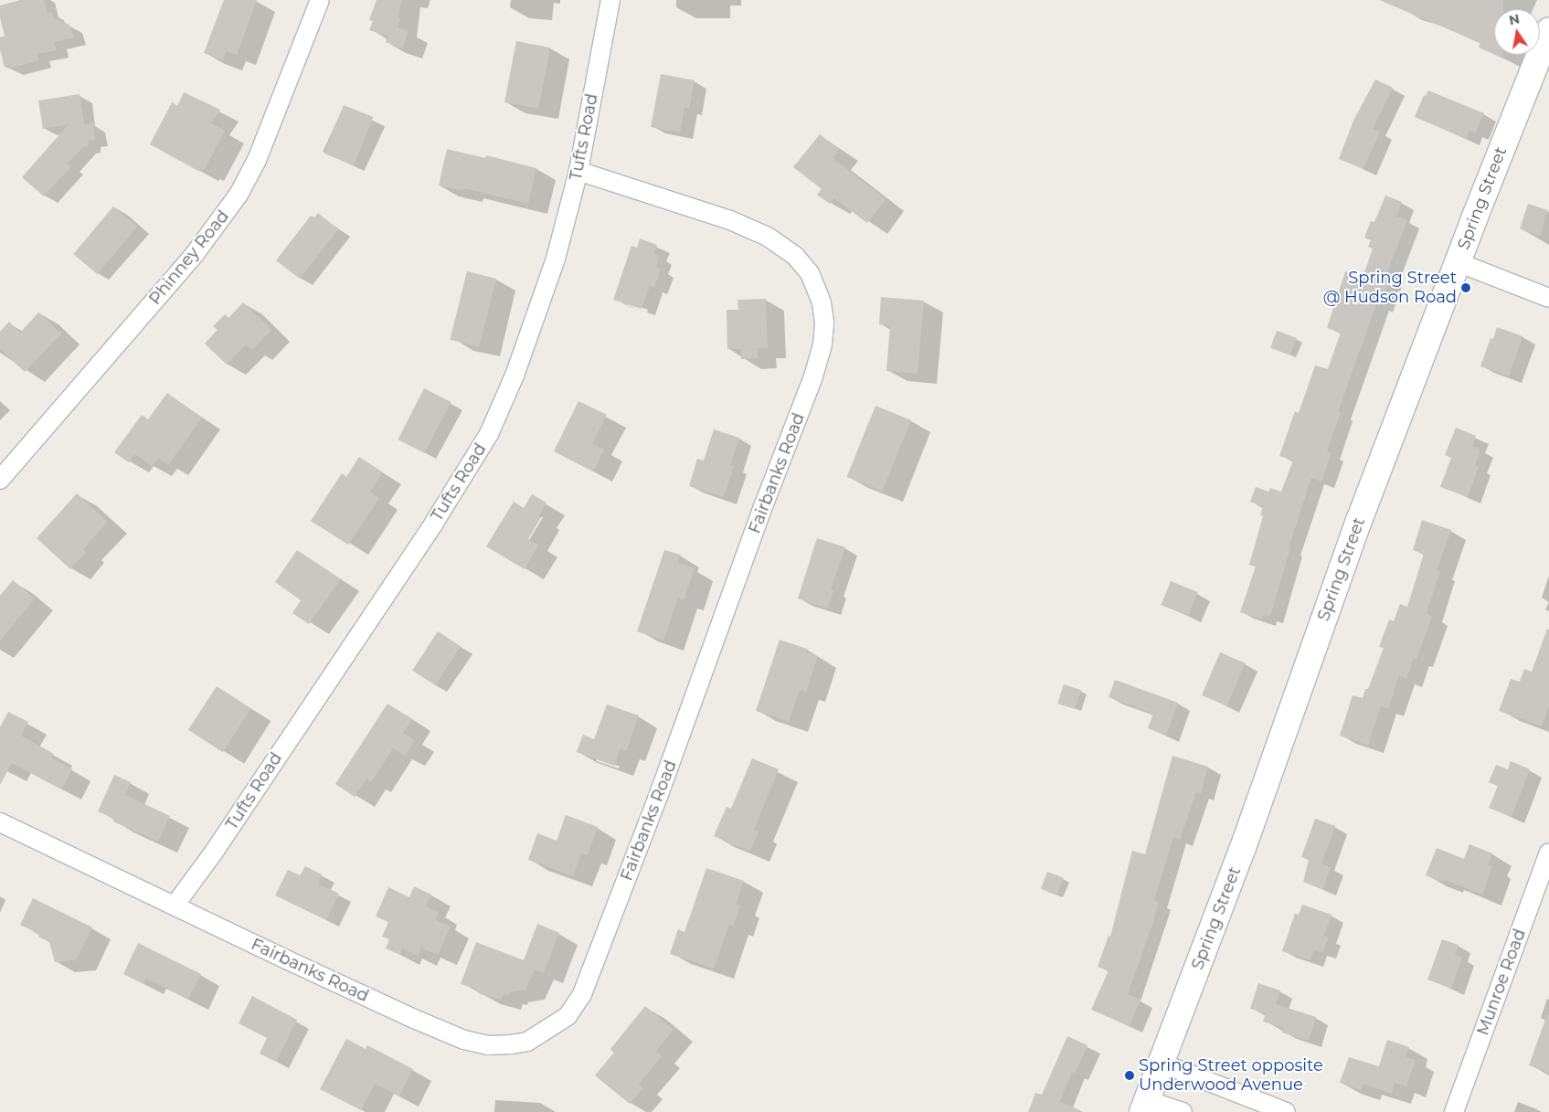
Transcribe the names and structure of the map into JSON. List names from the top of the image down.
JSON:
{
  "streets": {
    "main road": ["Spring Street"],
    "street": [
      "Tufts Road",
      "Phinney Road",
      "Fairbanks Road",
      "Munroe Road"
    ]
  },
  "crossings": [
    ["Tufts Road", "Fairbanks Road"]
  ],
  "places": ["Spring Street @ Hudson Road", "Spring Street opposite Underwood Avenue"],
  "north": "top"
}
